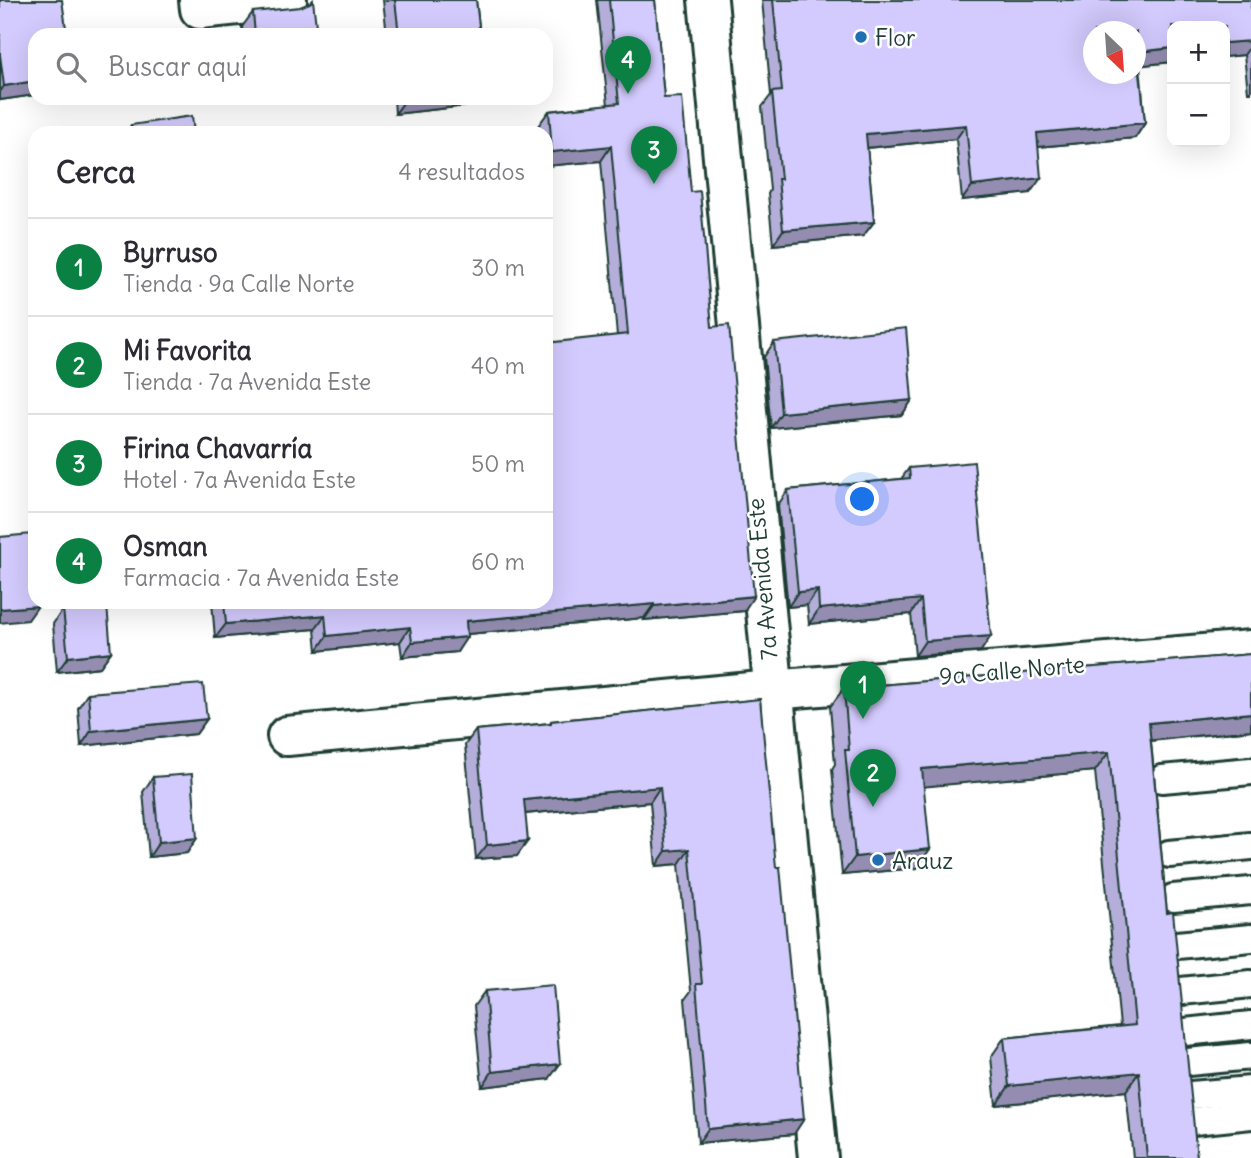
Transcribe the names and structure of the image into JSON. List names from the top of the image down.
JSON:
{
  "streets": {
    "street": ["7a Avenida Este", "9a Calle Norte"]
  },
  "crossings": [
    ["7a Avenida Este", "9a Calle Norte"]
  ],
  "places": ["Flor", "Arauz"],
  "north": "bottom right",
  "page": {
    "map_buttons": ["+", "−"],
    "search": "Buscar aquí",
    "pins": [
      "4",
      "3",
      "1",
      "2"
    ],
    "heading": ["Cerca", "4 resultados"],
    "list": [
      {
        "mark": "1",
        "name": "Byrruso",
        "note": "Tienda · 9a Calle Norte",
        "value": "30 m"
      },
      {
        "mark": "2",
        "name": "Mi Favorita",
        "note": "Tienda · 7a Avenida Este",
        "value": "40 m"
      },
      {
        "mark": "3",
        "name": "Firina Chavarría",
        "note": "Hotel · 7a Avenida Este",
        "value": "50 m"
      },
      {
        "mark": "4",
        "name": "Osman",
        "note": "Farmacia · 7a Avenida Este",
        "value": "60 m"
      }
    ]
  }
}
